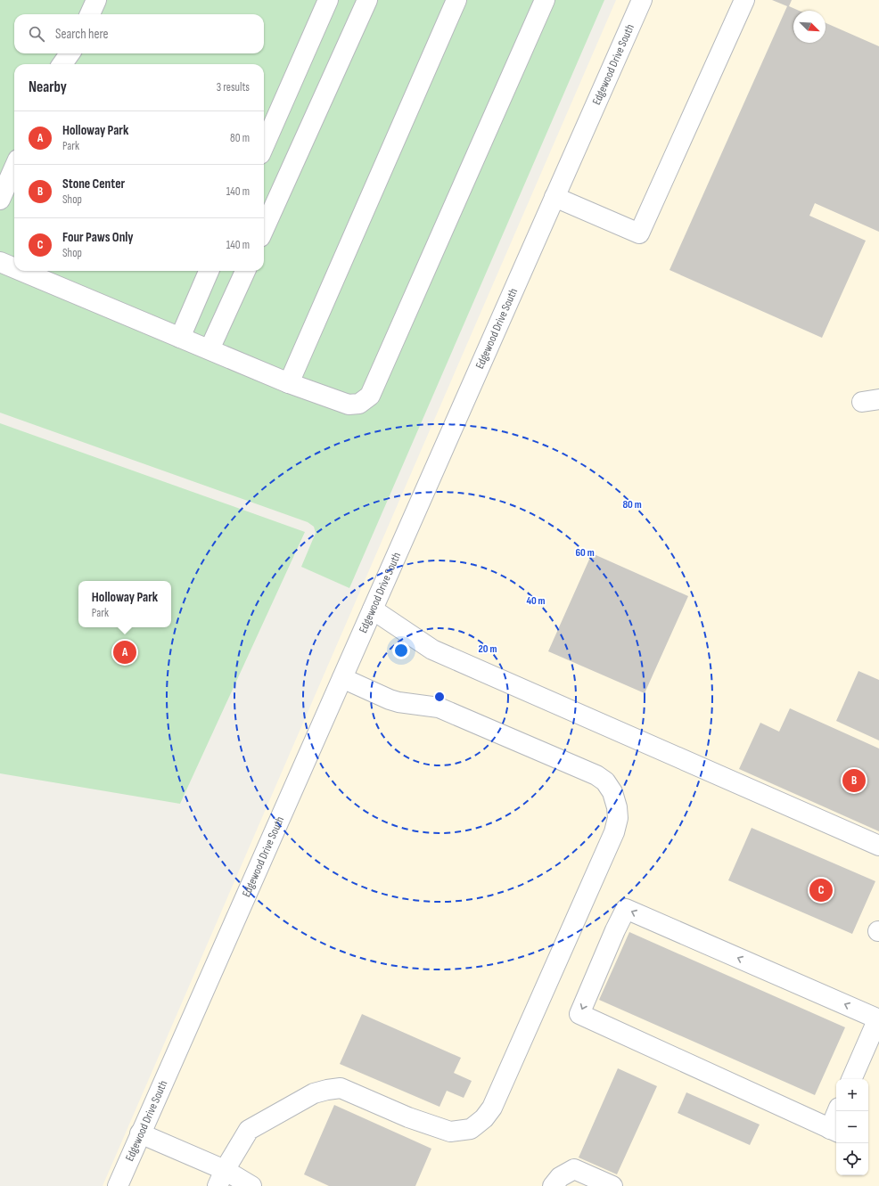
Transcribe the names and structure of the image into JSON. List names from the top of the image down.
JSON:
{
  "streets": {
    "street": ["Edgewood Drive South"]
  },
  "north": "bottom right",
  "page": {
    "search": "Search here",
    "heading": ["Nearby", "3 results"],
    "list": [
      {
        "mark": "A",
        "name": "Holloway Park",
        "note": "Park",
        "value": "80 m"
      },
      {
        "mark": "B",
        "name": "Stone Center",
        "note": "Shop",
        "value": "140 m"
      },
      {
        "mark": "C",
        "name": "Four Paws Only",
        "note": "Shop",
        "value": "140 m"
      }
    ],
    "popup": ["Holloway Park", "Park"],
    "pins": ["A", "B", "C"],
    "map_buttons": ["+", "−"]
  },
  "rings": [
    "80 m",
    "60 m",
    "40 m",
    "20 m"
  ]
}
